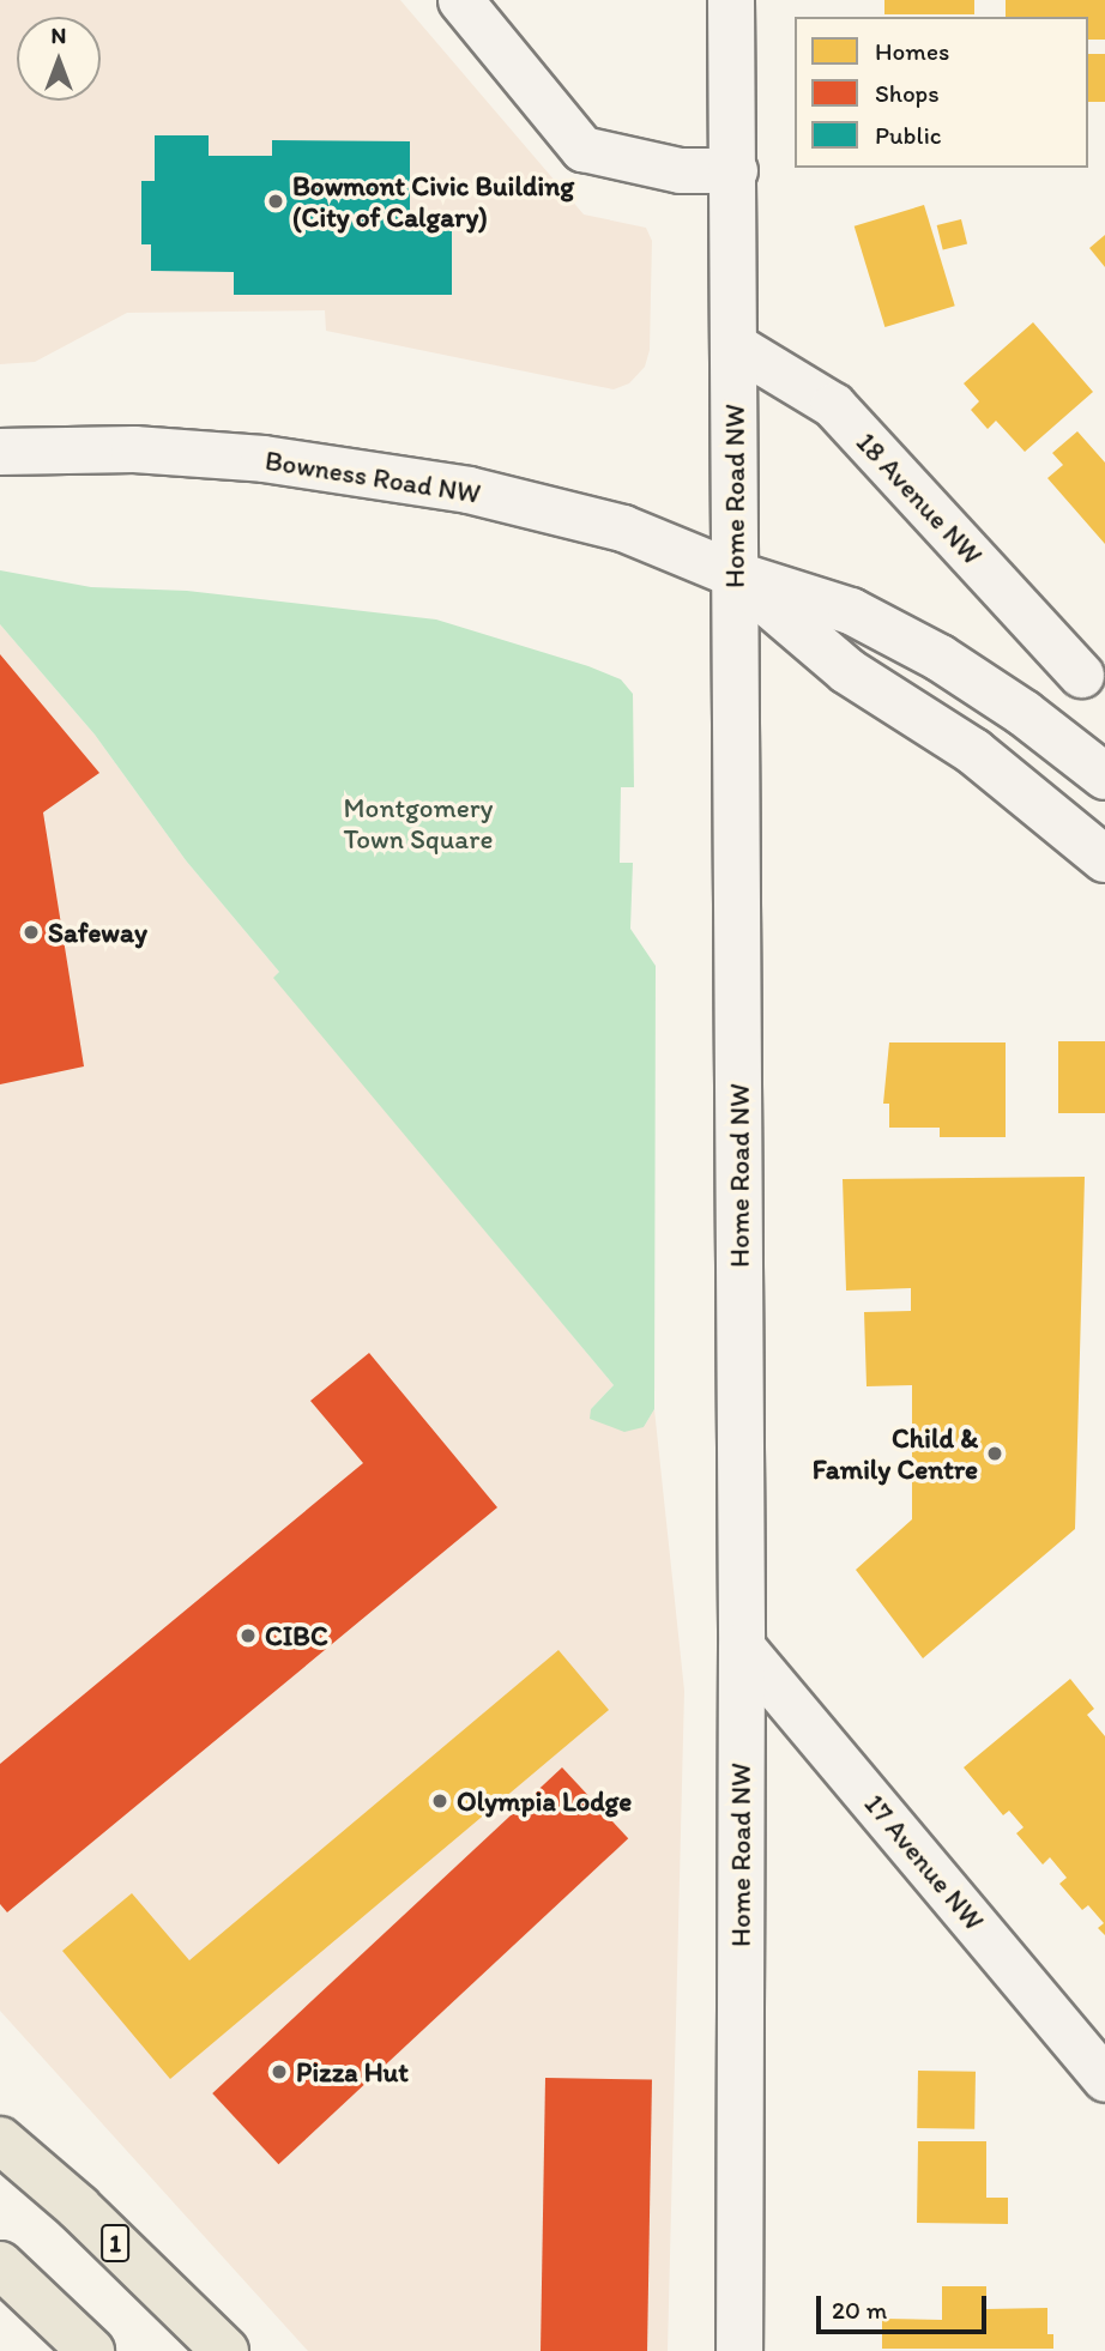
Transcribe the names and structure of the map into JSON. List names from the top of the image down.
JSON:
{
  "streets": {
    "highway": ["1"],
    "street": [
      "Bowness Road NW",
      "Home Road NW",
      "18 Avenue NW",
      "17 Avenue NW"
    ]
  },
  "crossings": [
    ["Bowness Road NW", "Home Road NW"],
    ["Home Road NW", "18 Avenue NW"],
    ["Home Road NW", "17 Avenue NW"]
  ],
  "parks": ["Montgomery Town Square"],
  "places": [
    "Bowmont Civic Building (City of Calgary)",
    "Safeway",
    "Child & Family Centre",
    "CIBC",
    "Olympia Lodge",
    "Pizza Hut"
  ],
  "legend": ["Homes", "Shops", "Public"],
  "scale_bar": "20 m",
  "north": "top"
}
